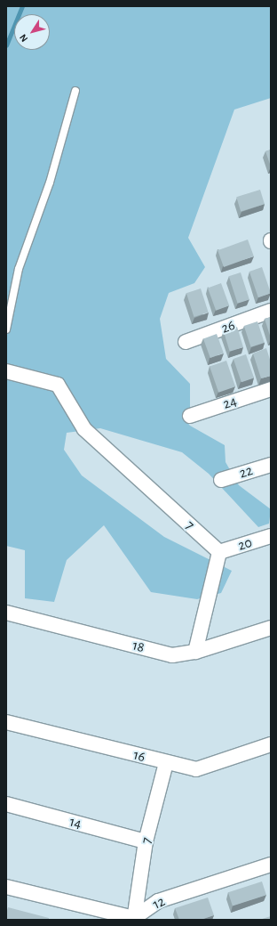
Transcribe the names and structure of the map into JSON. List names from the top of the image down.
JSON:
{
  "streets": {
    "street": [
      "26",
      "24",
      "22",
      "7",
      "20",
      "18",
      "16",
      "14",
      "12"
    ]
  },
  "crossings": [
    ["7", "20"],
    ["7", "16"],
    ["7", "14"],
    ["7", "12"]
  ],
  "north": "bottom left"
}
